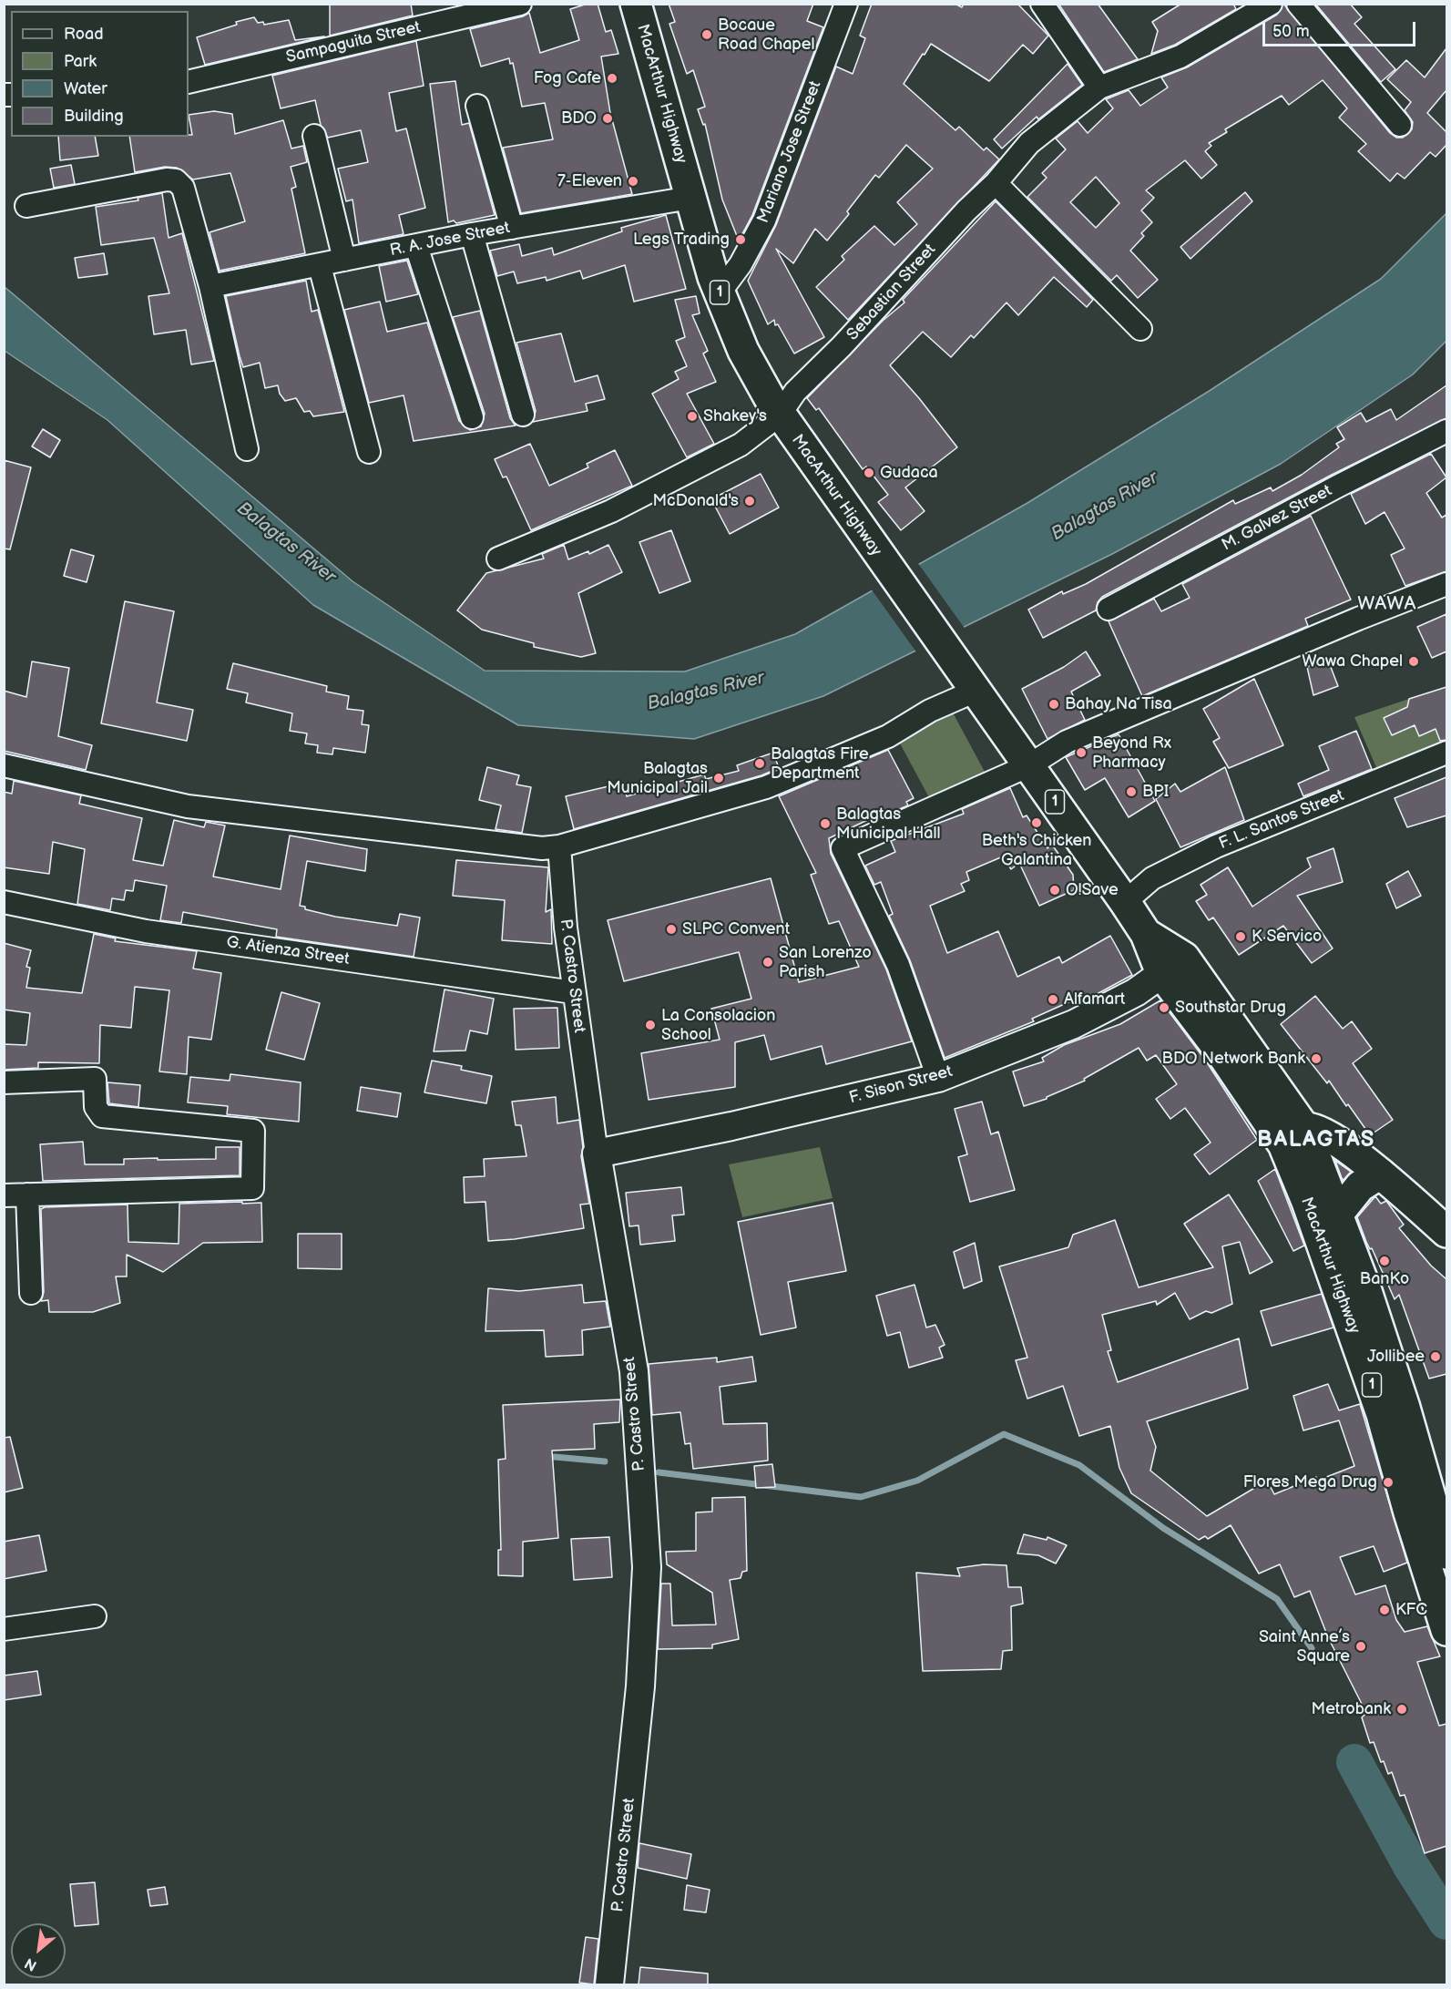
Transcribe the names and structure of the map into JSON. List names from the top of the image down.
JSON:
{
  "streets": {
    "main road": ["MacArthur Highway", "1"],
    "street": [
      "Sampaguita Street",
      "Mariano Jose Street",
      "R. A. Jose Street",
      "Sebastian Street",
      "M. Galvez Street",
      "F. L. Santos Street",
      "G. Atienza Street",
      "P. Castro Street",
      "F. Sison Street"
    ]
  },
  "crossings": [
    ["MacArthur Highway", "Mariano Jose Street"],
    ["MacArthur Highway", "R. A. Jose Street"],
    ["MacArthur Highway", "Sebastian Street"],
    ["MacArthur Highway", "F. L. Santos Street"],
    ["MacArthur Highway", "F. Sison Street"],
    ["G. Atienza Street", "P. Castro Street"],
    ["P. Castro Street", "F. Sison Street"]
  ],
  "districts": ["WAWA", "BALAGTAS"],
  "water": ["Balagtas River"],
  "places": [
    "Bocaue Road Chapel",
    "Fog Cafe",
    "BDO",
    "7-Eleven",
    "Legs Trading",
    "Shakey's",
    "Gudaca",
    "McDonald's",
    "Wawa Chapel",
    "Bahay Na Tisa",
    "Beyond Rx Pharmacy",
    "Balagtas Fire Department",
    "Balagtas Municipal Jail",
    "BPI",
    "Beth's Chicken Galantina",
    "Balagtas Municipal Hall",
    "O!Save",
    "SLPC Convent",
    "K Servico",
    "San Lorenzo Parish",
    "Alfamart",
    "Southstar Drug",
    "La Consolacion School",
    "BDO Network Bank",
    "BanKo",
    "Jollibee",
    "Flores Mega Drug",
    "KFC",
    "Saint Anne’s Square",
    "Metrobank"
  ],
  "legend": [
    "Road",
    "Park",
    "Water",
    "Building"
  ],
  "scale_bar": "50 m",
  "north": "bottom left"
}
